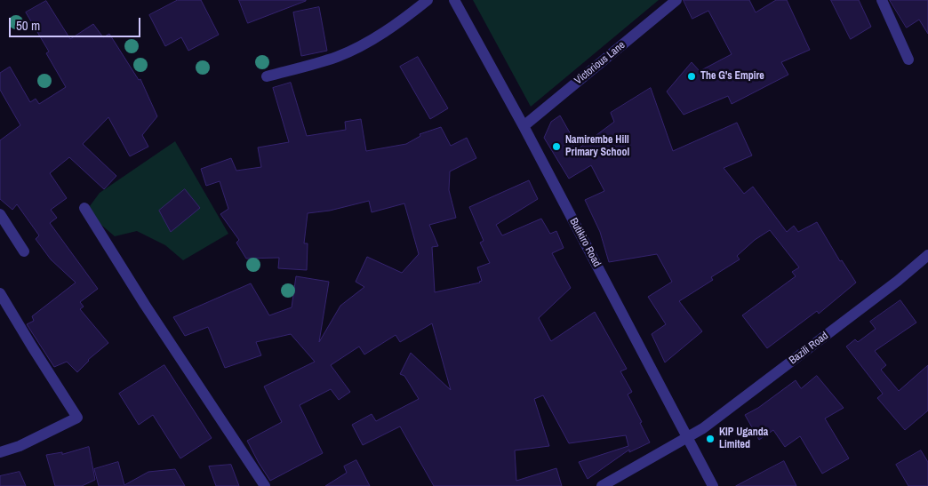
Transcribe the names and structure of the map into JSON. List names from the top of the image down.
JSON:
{
  "streets": {
    "street": ["Victorious Lane", "Butikiro Road", "Bazili Road"]
  },
  "crossings": [
    ["Victorious Lane", "Butikiro Road"],
    ["Butikiro Road", "Bazili Road"]
  ],
  "places": ["The G's Empire", "Namirembe Hill Primary School", "KIP Uganda Limited"],
  "scale_bar": "50 m"
}
